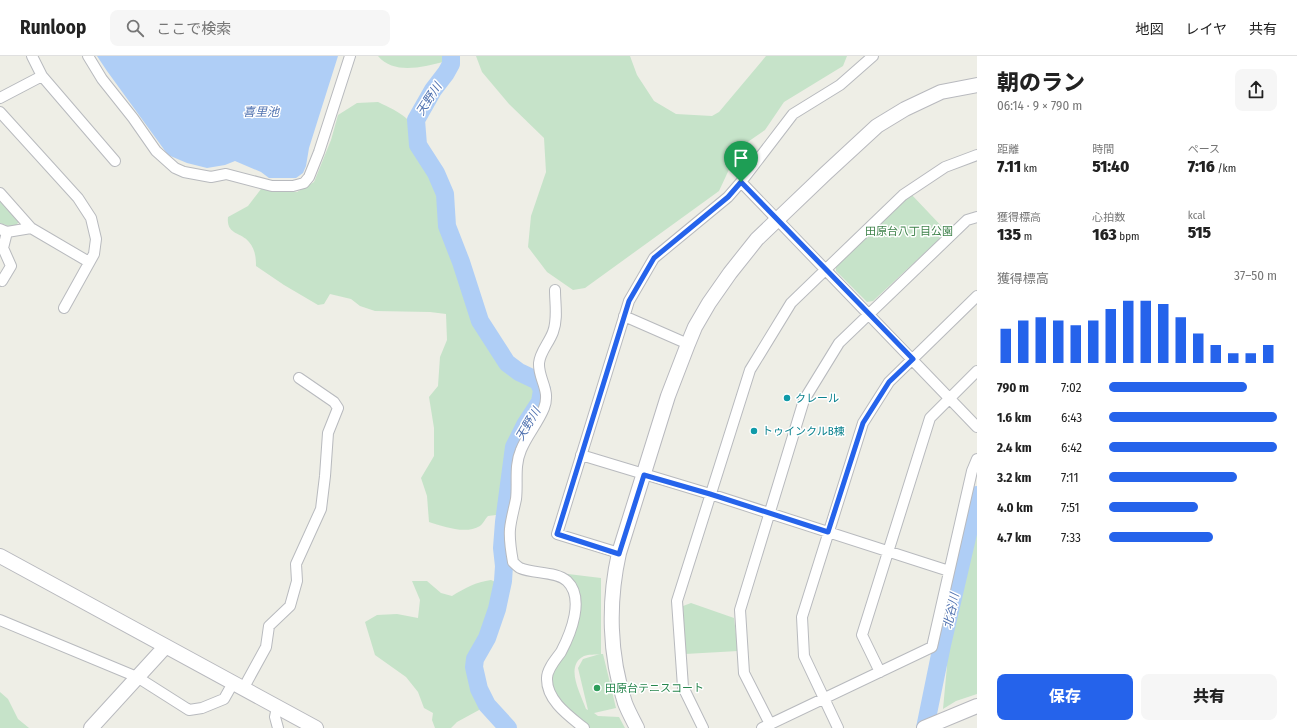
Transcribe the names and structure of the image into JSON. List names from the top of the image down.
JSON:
{
  "water": ["天野川", "喜里池", "北谷川"],
  "parks": ["田原台八丁目公園"],
  "places": ["クレール", "トゥインクルB棟", "田原台テニスコート"],
  "page": {
    "header": "Runloop",
    "search": "ここで検索",
    "nav": ["地図", "レイヤ", "共有"],
    "heading": ["朝のラン", "06:14 · 9 × 790 m"],
    "stats": [
      ["距離", "7.11 km"],
      ["時間", "51:40"],
      ["ペース", "7:16 /km"],
      ["獲得標高", "135 m"],
      ["心拍数", "163 bpm"],
      ["kcal", "515"]
    ],
    "chart": ["獲得標高", "37–50 m"],
    "list": [
      {
        "name": "790 m",
        "note": "7:02"
      },
      {
        "name": "1.6 km",
        "note": "6:43"
      },
      {
        "name": "2.4 km",
        "note": "6:42"
      },
      {
        "name": "3.2 km",
        "note": "7:11"
      },
      {
        "name": "4.0 km",
        "note": "7:51"
      },
      {
        "name": "4.7 km",
        "note": "7:33"
      }
    ],
    "buttons": ["保存", "共有"]
  }
}
